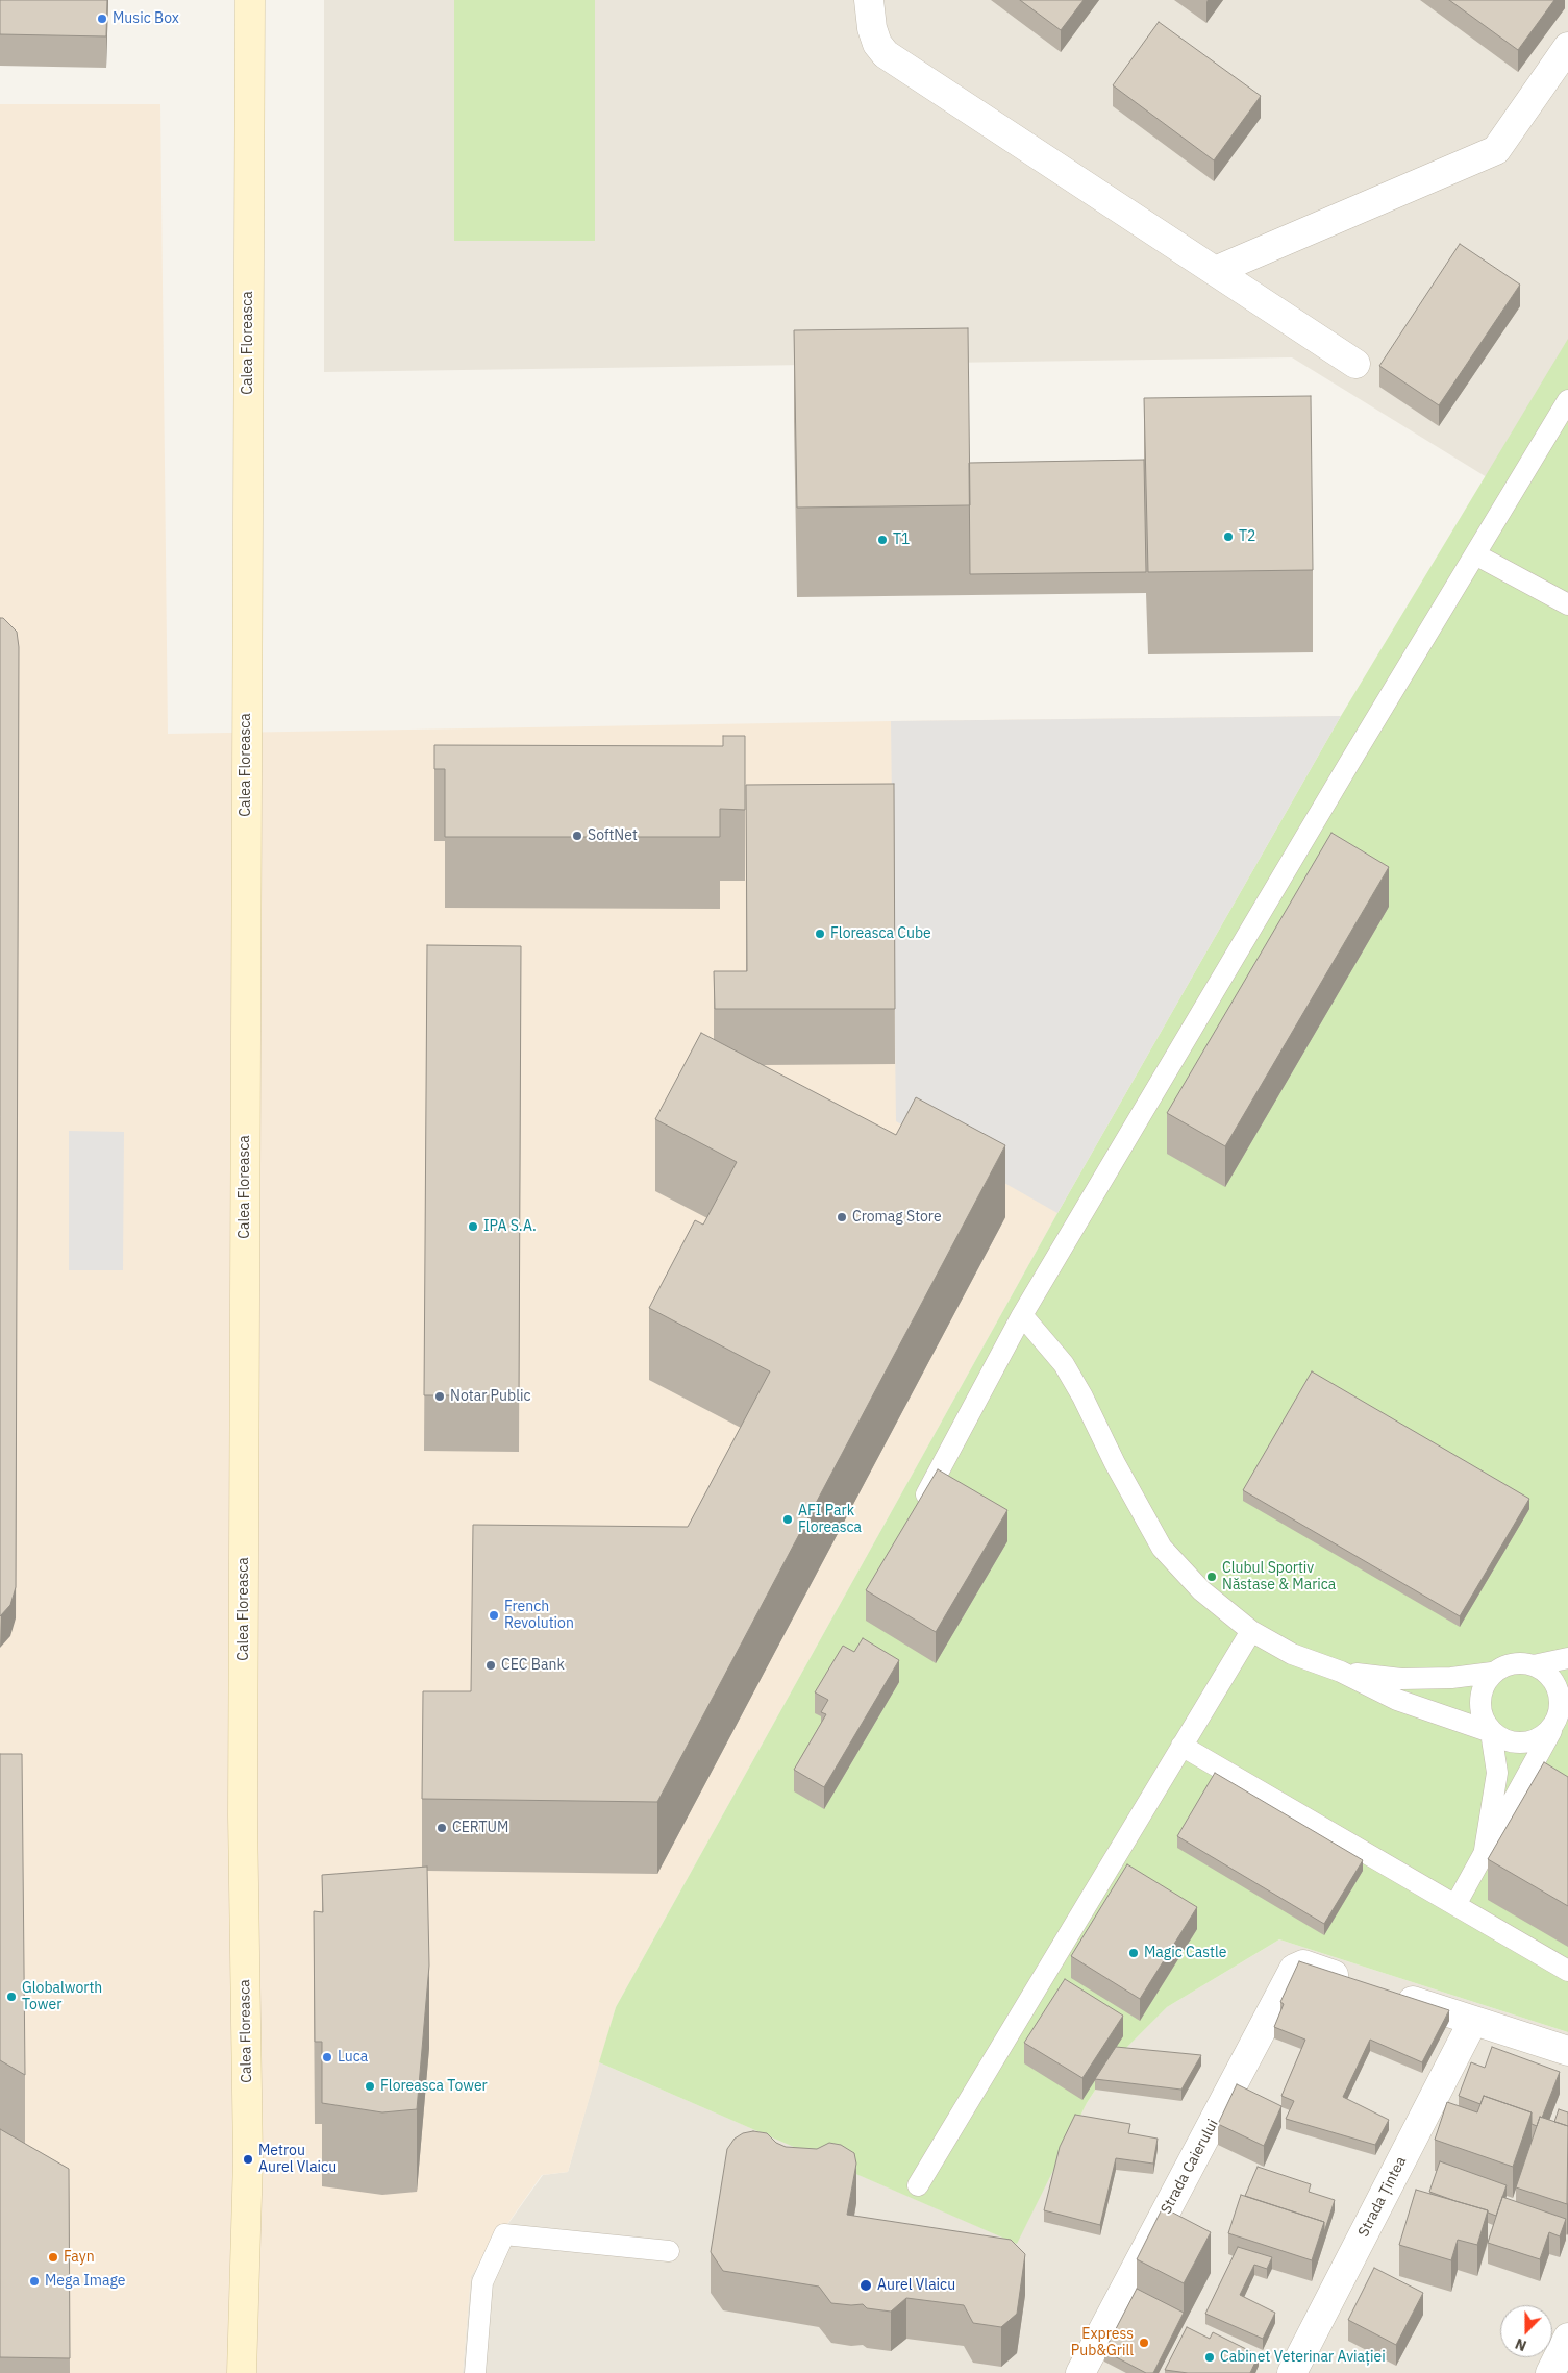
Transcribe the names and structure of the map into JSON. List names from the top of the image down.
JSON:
{
  "streets": {
    "main road": ["Calea Floreasca"],
    "street": ["Strada Caierului", "Strada Țintea"]
  },
  "places": [
    "Music Box",
    "T2",
    "T1",
    "SoftNet",
    "Floreasca Cube",
    "Cromag Store",
    "IPA S.A.",
    "Notar Public",
    "AFI Park Floreasca",
    "Clubul Sportiv Năstase & Marica",
    "French Revolution",
    "CEC Bank",
    "CERTUM",
    "Magic Castle",
    "Globalworth Tower",
    "Luca",
    "Floreasca Tower",
    "Metrou Aurel Vlaicu",
    "Fayn",
    "Mega Image",
    "Aurel Vlaicu",
    "Express Pub&Grill",
    "Cabinet Veterinar Aviației"
  ],
  "north": "bottom"
}
